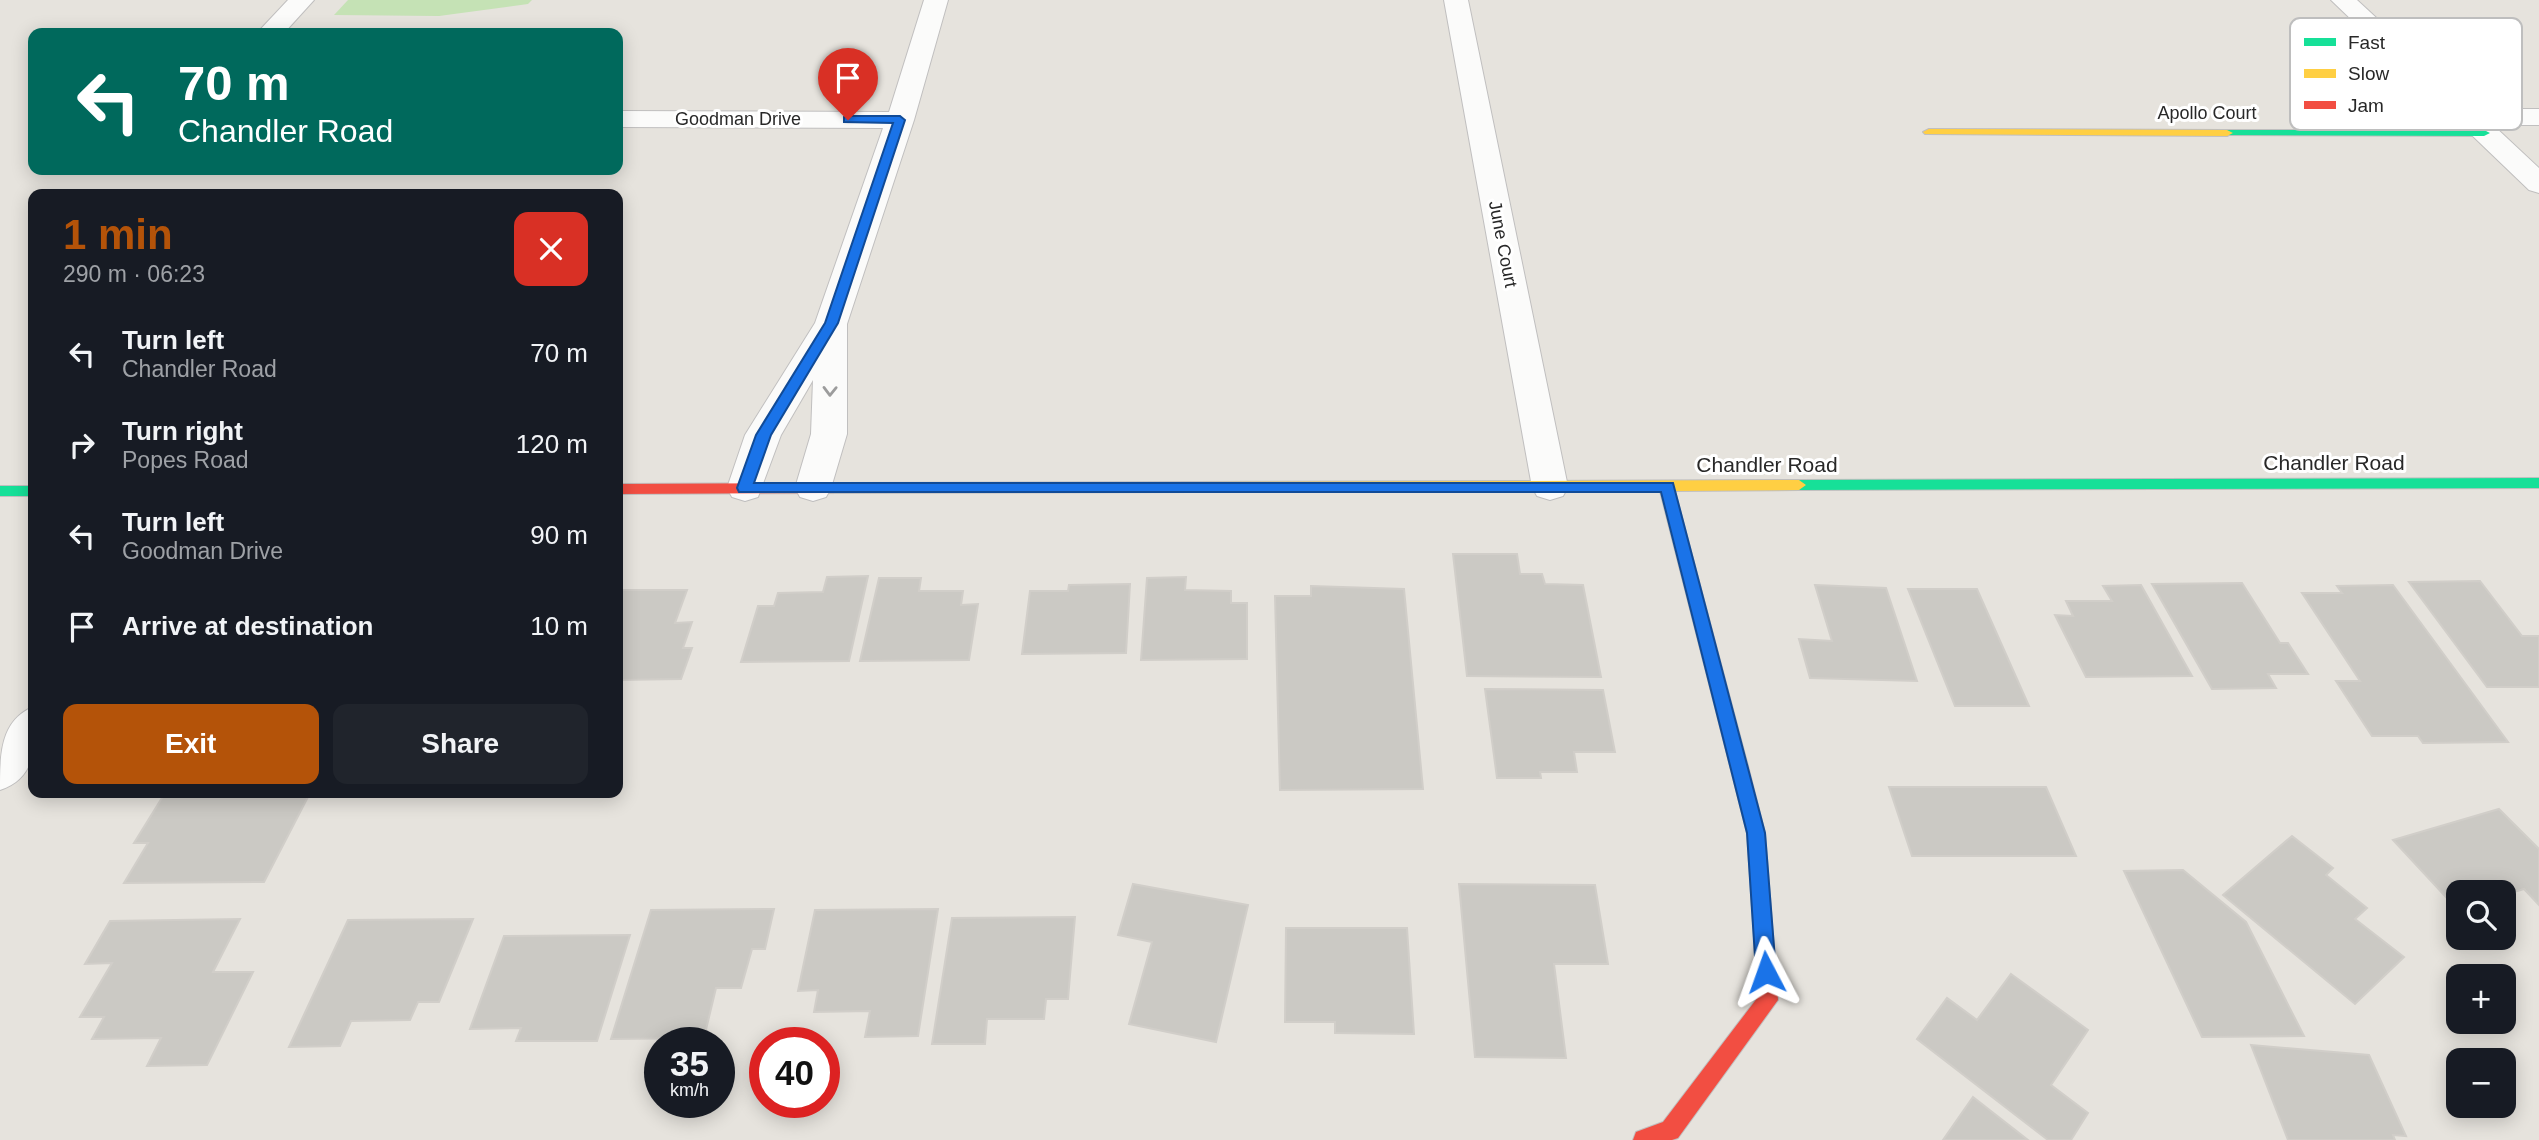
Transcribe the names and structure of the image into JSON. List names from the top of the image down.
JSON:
{
  "streets": {
    "main road": ["Apollo Court", "Chandler Road"],
    "street": ["Goodman Drive", "June Court"]
  },
  "crossings": [
    ["June Court", "Chandler Road"]
  ],
  "legend": ["Fast", "Slow", "Jam"],
  "page": {
    "turn": ["70 m", "Chandler Road"],
    "heading": ["1 min", "290 m · 06:23"],
    "list": [
      {
        "name": "Turn left",
        "note": "Chandler Road",
        "value": "70 m"
      },
      {
        "name": "Turn right",
        "note": "Popes Road",
        "value": "120 m"
      },
      {
        "name": "Turn left",
        "note": "Goodman Drive",
        "value": "90 m"
      },
      {
        "name": "Arrive at destination",
        "value": "10 m"
      }
    ],
    "buttons": ["Exit", "Share"],
    "map_buttons": ["+", "−"],
    "speed": "35 km/h",
    "limit": "40"
  }
}
